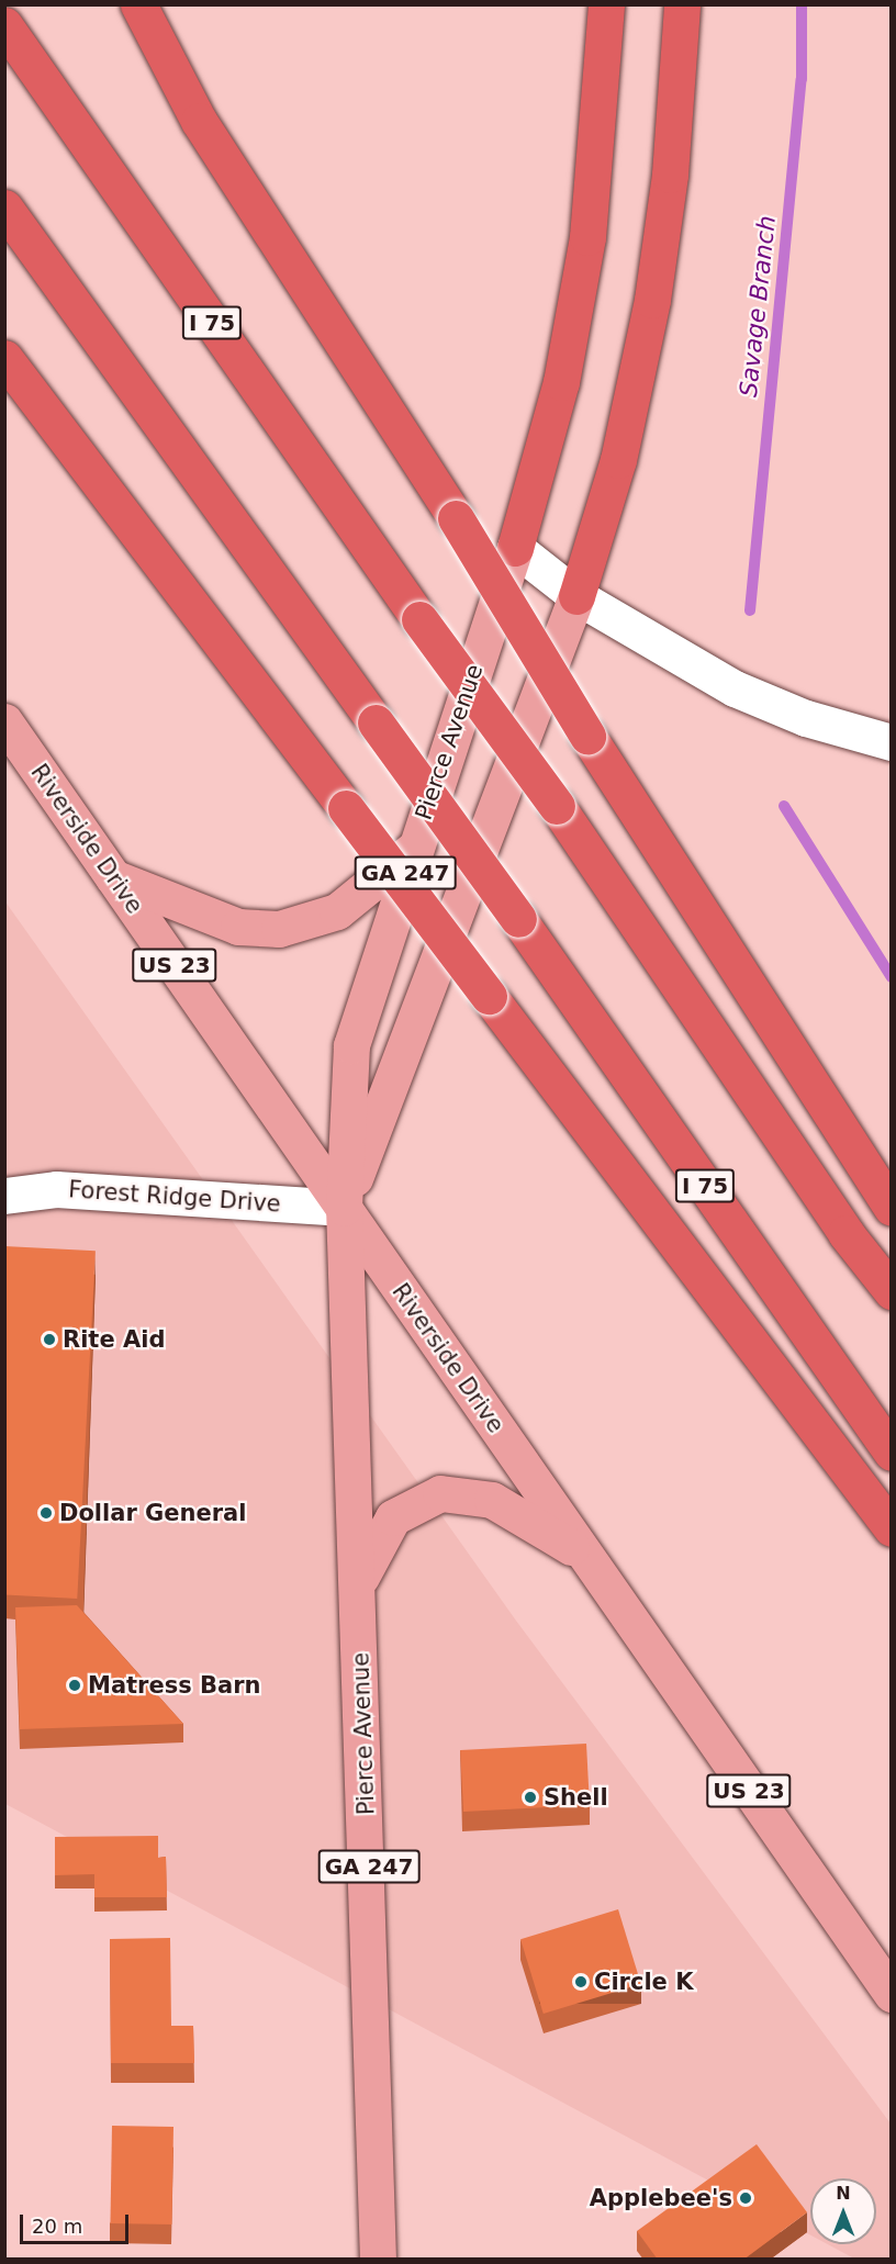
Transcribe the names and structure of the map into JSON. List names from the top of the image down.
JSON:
{
  "streets": {
    "highway": ["I 75"],
    "main road": [
      "Pierce Avenue",
      "Riverside Drive",
      "GA 247",
      "US 23"
    ],
    "street": ["Forest Ridge Drive"]
  },
  "crossings": [
    ["Pierce Avenue", "Riverside Drive"],
    ["Pierce Avenue", "Forest Ridge Drive"],
    ["Riverside Drive", "Forest Ridge Drive"]
  ],
  "water": ["Savage Branch"],
  "places": [
    "Rite Aid",
    "Dollar General",
    "Matress Barn",
    "Shell",
    "Circle K",
    "Applebee's"
  ],
  "scale_bar": "20 m",
  "north": "top"
}
